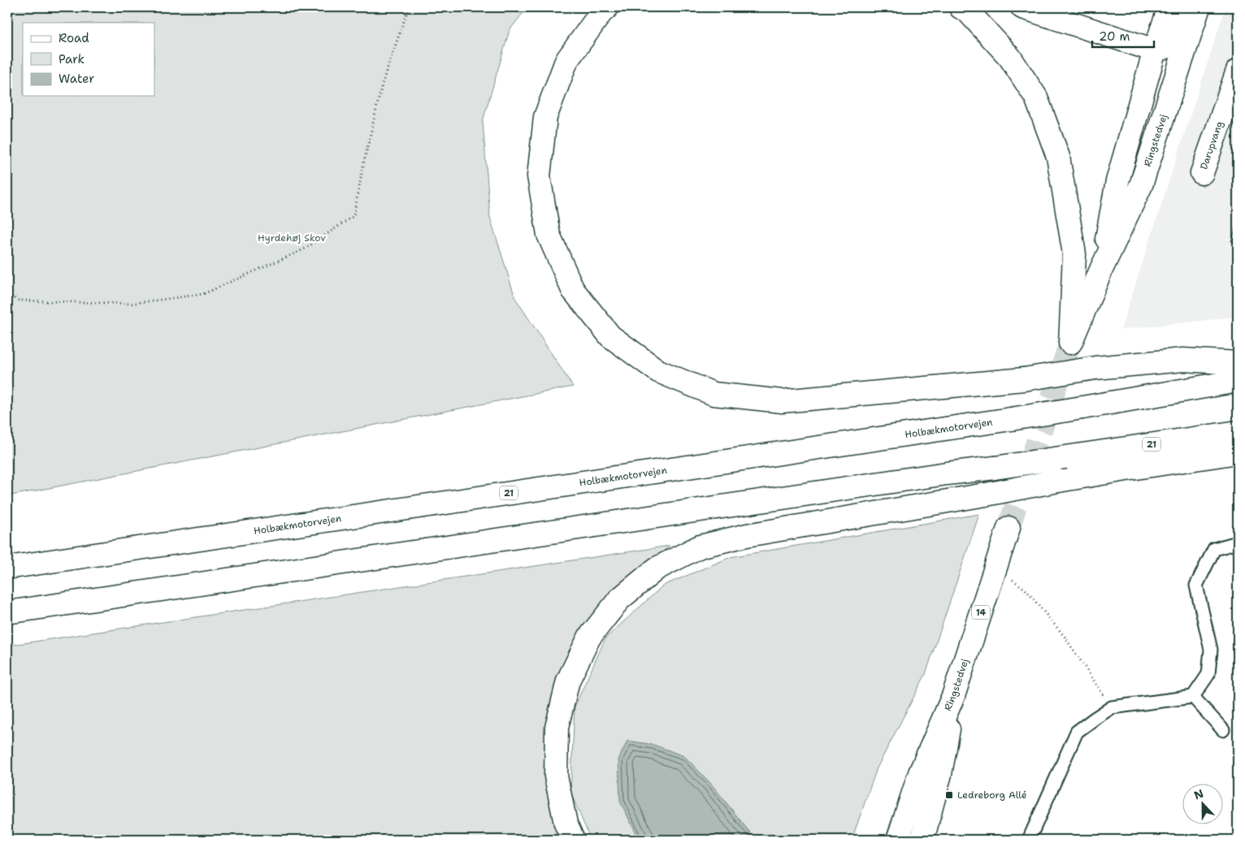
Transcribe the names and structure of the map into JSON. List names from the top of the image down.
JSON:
{
  "streets": {
    "main road": [
      "Ringstedvej",
      "Darupvang",
      "Holbækmotorvejen",
      "21",
      "14"
    ]
  },
  "parks": ["Hyrdehøj Skov"],
  "places": {
    "transit": ["Ledreborg Allé"]
  },
  "legend": ["Road", "Park", "Water"],
  "scale_bar": "20 m",
  "north": "top"
}
